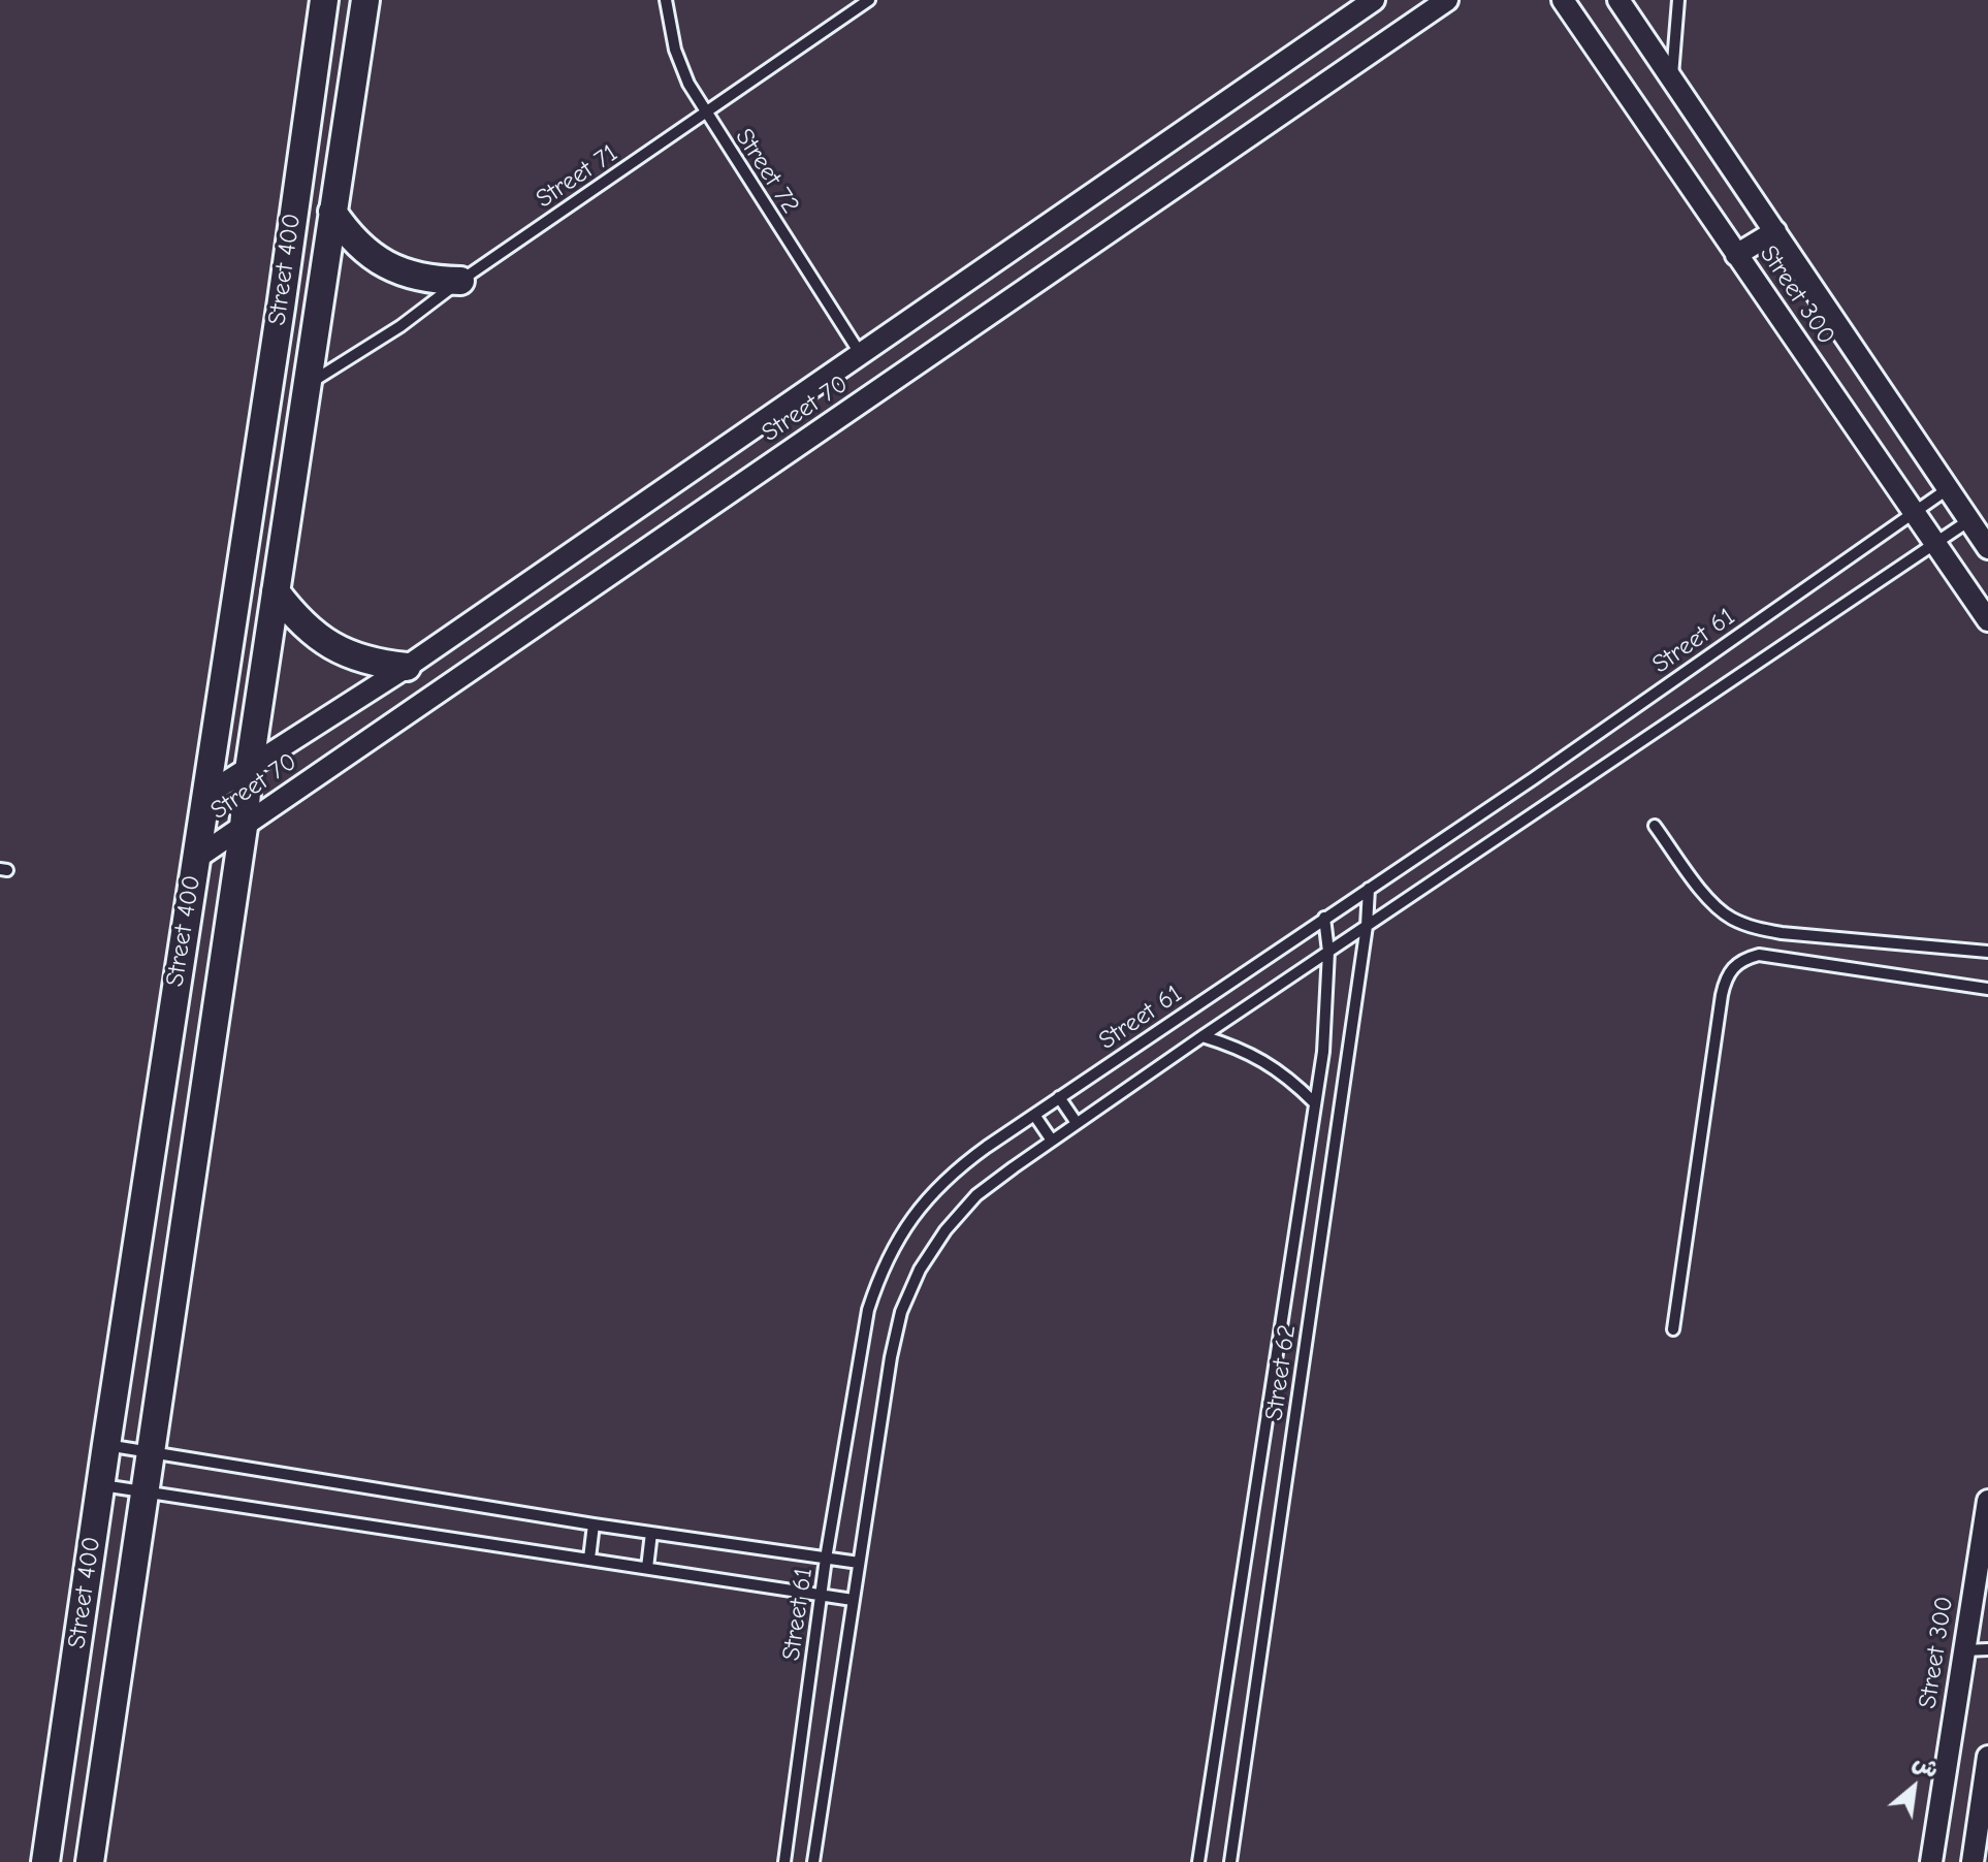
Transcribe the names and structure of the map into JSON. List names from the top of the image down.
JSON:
{
  "streets": {
    "street": ["Street 400", "Street 300", "Street 70"],
    "lane": [
      "Street 72",
      "Street 71",
      "Street 61",
      "Street 62"
    ]
  },
  "crossings": [
    ["Street 72", "Street 71"],
    ["Street 72", "Street 70"],
    ["Street 71", "Street 400"],
    ["Street 400", "Street 70"],
    ["Street 300", "Street 61"],
    ["Street 61", "Street 62"]
  ],
  "north": "top right"
}
